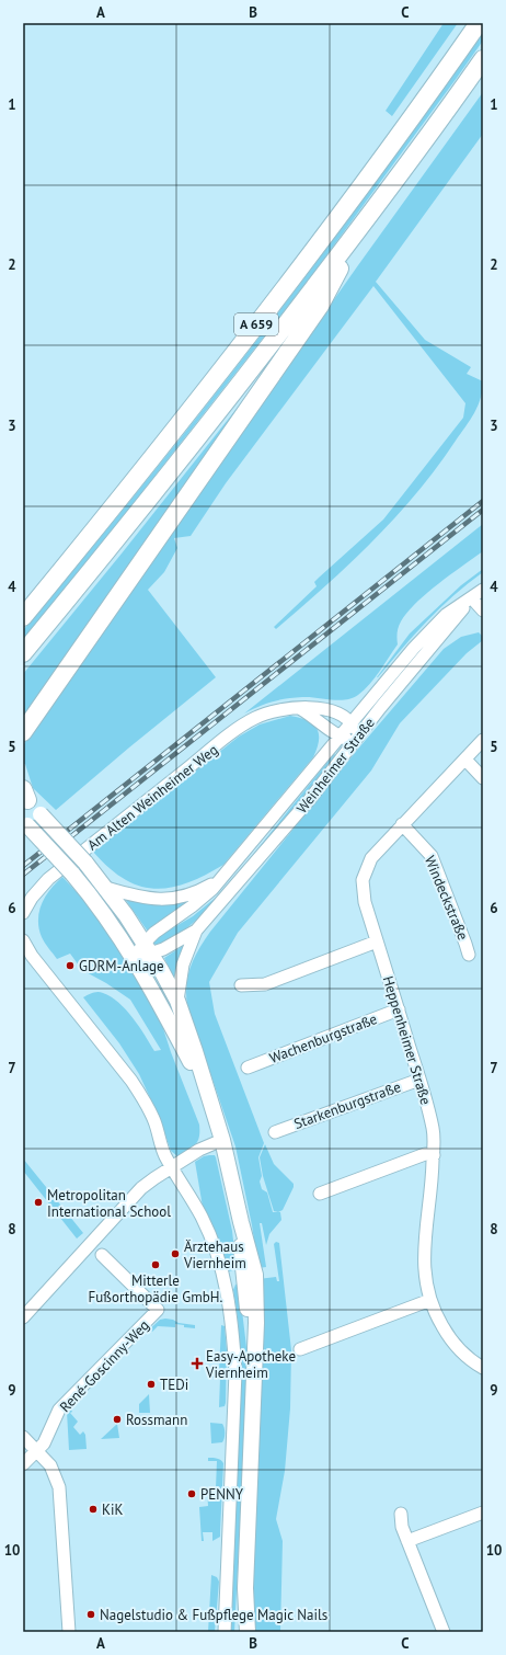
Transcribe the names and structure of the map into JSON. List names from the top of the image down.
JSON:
{
  "streets": {
    "highway": ["A 659"],
    "street": [
      "Weinheimer Straße",
      "Am Alten Weinheimer Weg",
      "Windeckstraße",
      "Wachenburgstraße",
      "Heppenheimer Straße",
      "Starkenburgstraße",
      "René-Goscinny-Weg"
    ]
  },
  "crossings": [
    ["Weinheimer Straße", "Am Alten Weinheimer Weg"],
    ["Windeckstraße", "Heppenheimer Straße"],
    ["Wachenburgstraße", "Heppenheimer Straße"],
    ["Heppenheimer Straße", "Starkenburgstraße"]
  ],
  "places": {
    "other": [
      "GDRM-Anlage",
      "Metropolitan International School",
      "Ärztehaus Viernheim",
      "Mitterle Fußorthopädie GmbH.",
      "TEDi",
      "Rossmann",
      "PENNY",
      "KiK",
      "Nagelstudio & Fußpflege Magic Nails"
    ],
    "health": ["Easy-Apotheke Viernheim"]
  },
  "grid": {
    "columns": ["A", "B", "C"],
    "rows": [
      "1",
      "2",
      "3",
      "4",
      "5",
      "6",
      "7",
      "8",
      "9",
      "10"
    ]
  }
}
